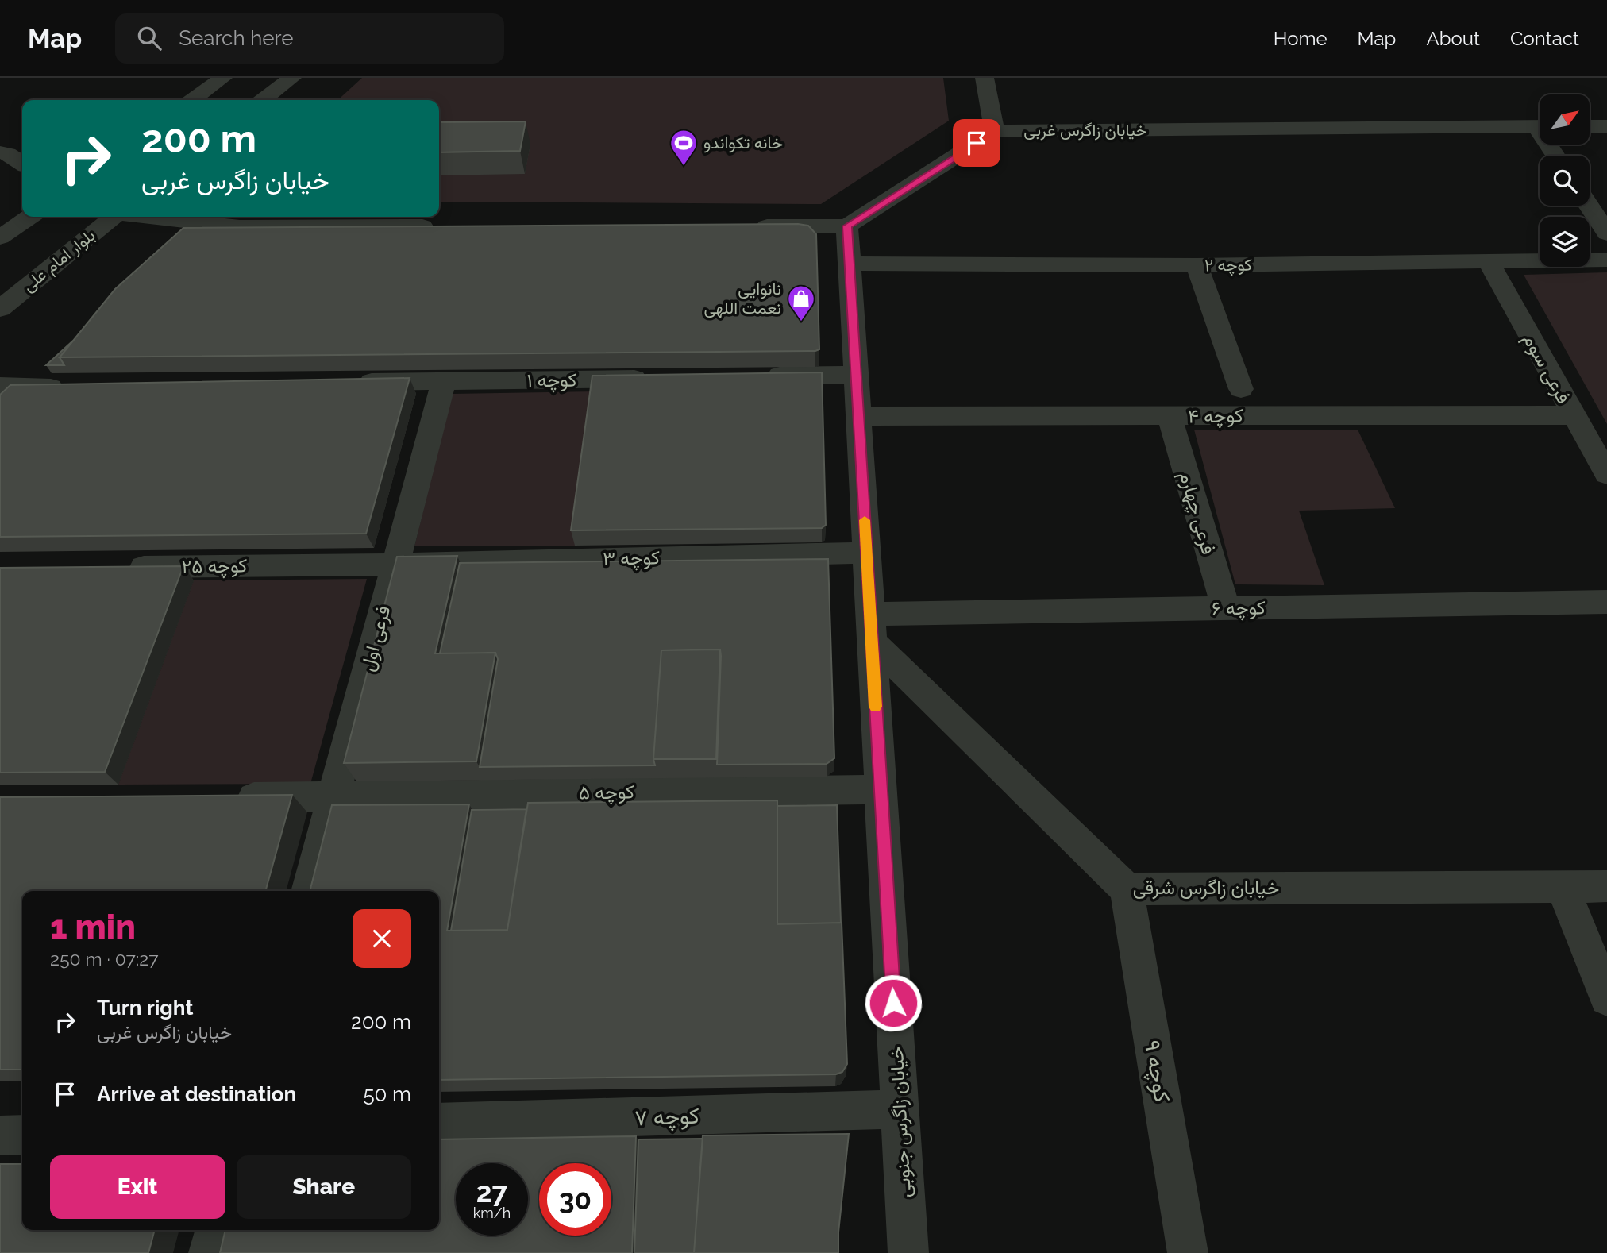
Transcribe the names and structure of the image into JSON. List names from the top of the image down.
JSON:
{
  "streets": {
    "street": [
      "خیابان زاگرس غربی",
      "بلوار امام علی",
      "کوچه ۲",
      "فرعی سوم",
      "کوچه ۱",
      "کوچه ۴",
      "فرعی چهارم",
      "کوچه ۳",
      "کوچه ۲۵",
      "کوچه ۶",
      "فرعی اول",
      "۵ کوچه",
      "خیابان زاگرس شرقی",
      "کوچه ۹",
      "۷ کوچه",
      "خیابان زاگرس جنوبی"
    ]
  },
  "crossings": [
    ["خیابان زاگرس غربی", "خیابان زاگرس جنوبی"],
    ["کوچه ۲", "فرعی سوم"],
    ["کوچه ۲", "خیابان زاگرس جنوبی"],
    ["فرعی سوم", "کوچه ۴"],
    ["کوچه ۱", "فرعی اول"],
    ["کوچه ۴", "فرعی چهارم"],
    ["کوچه ۴", "خیابان زاگرس جنوبی"],
    ["فرعی چهارم", "کوچه ۶"],
    ["کوچه ۳", "کوچه ۲۵"],
    ["کوچه ۳", "فرعی اول"],
    ["کوچه ۳", "خیابان زاگرس جنوبی"],
    ["کوچه ۲۵", "فرعی اول"],
    ["کوچه ۶", "خیابان زاگرس شرقی"],
    ["کوچه ۶", "خیابان زاگرس جنوبی"],
    ["فرعی اول", "۵ کوچه"],
    ["۵ کوچه", "خیابان زاگرس جنوبی"],
    ["خیابان زاگرس شرقی", "کوچه ۹"],
    ["خیابان زاگرس شرقی", "خیابان زاگرس جنوبی"],
    ["۷ کوچه", "خیابان زاگرس جنوبی"]
  ],
  "places": {
    "sports": ["خانه تکواندو"],
    "shop": ["نانوایی نعمت اللهی"]
  },
  "north": "top right",
  "page": {
    "header": "Map",
    "search": "Search here",
    "nav": [
      "Home",
      "Map",
      "About",
      "Contact"
    ],
    "turn": ["200 m", "خیابان زاگرس غربی"],
    "heading": ["1 min", "250 m · 07:27"],
    "list": [
      {
        "name": "Turn right",
        "note": "خیابان زاگرس غربی",
        "value": "200 m"
      },
      {
        "name": "Arrive at destination",
        "value": "50 m"
      }
    ],
    "buttons": ["Exit", "Share"],
    "speed": "27 km/h",
    "limit": "30"
  }
}
